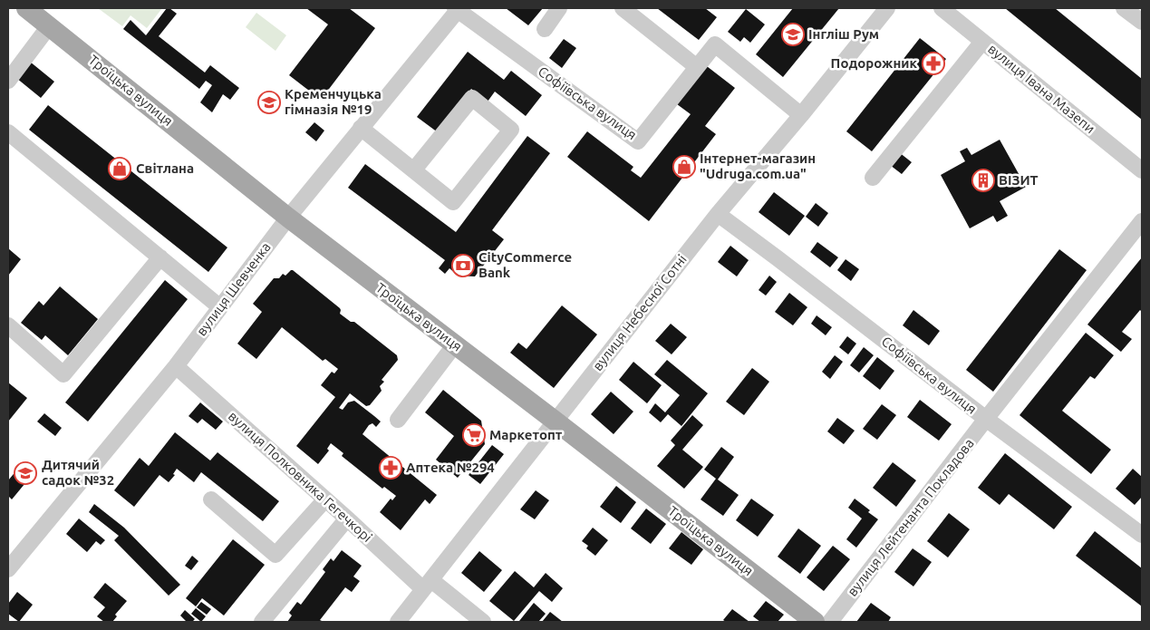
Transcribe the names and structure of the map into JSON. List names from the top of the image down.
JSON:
{
  "streets": {
    "main road": ["Троїцька вулиця"],
    "street": [
      "вулиця Івана Мазепи",
      "Софіївська вулиця",
      "вулиця Шевченка",
      "вулиця Небесної Сотні",
      "вулиця Полковника Гегечкорі",
      "вулиця Лейтенанта Покладова"
    ]
  },
  "crossings": [
    ["Троїцька вулиця", "вулиця Шевченка"],
    ["Троїцька вулиця", "вулиця Небесної Сотні"],
    ["Софіївська вулиця", "вулиця Шевченка"],
    ["Софіївська вулиця", "вулиця Небесної Сотні"],
    ["Софіївська вулиця", "вулиця Лейтенанта Покладова"],
    ["вулиця Шевченка", "вулиця Полковника Гегечкорі"],
    ["вулиця Небесної Сотні", "вулиця Полковника Гегечкорі"]
  ],
  "places": {
    "school or university": ["Інгліш Рум", "Кременчуцька гімназія №19", "Дитячий садок №32"],
    "pharmacy": ["Подорожник", "Аптека №294"],
    "shop": ["Iнтернет-магазин \"Udruga.com.ua\"", "Світлана"],
    "building": ["ВІЗИТ"],
    "bank": ["CityCommerce Bank"],
    "supermarket": ["Маркетопт"]
  }
}
